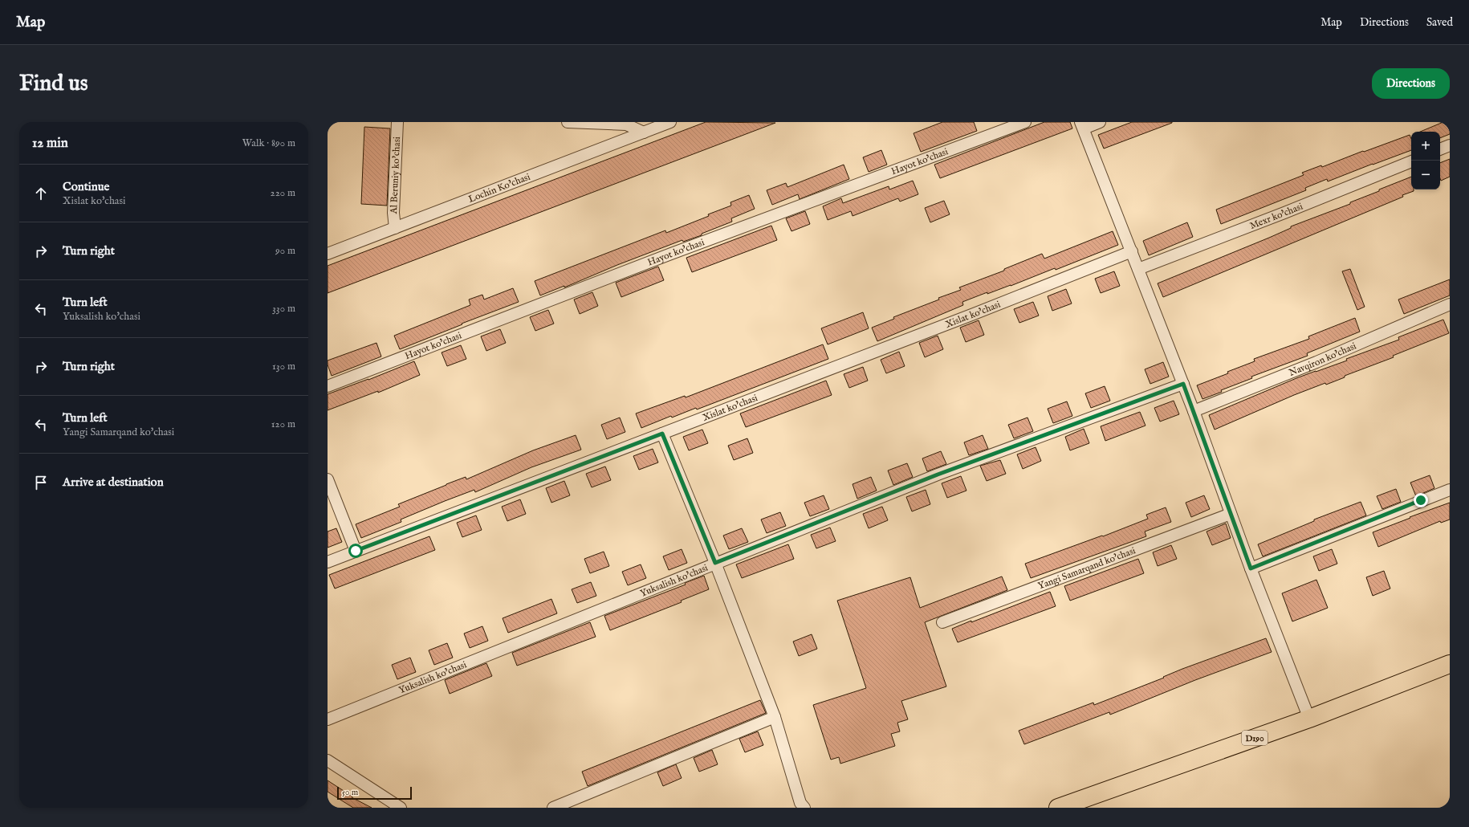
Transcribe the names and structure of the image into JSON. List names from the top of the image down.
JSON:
{
  "streets": {
    "main road": ["D190"],
    "street": [
      "Hayot ko'chasi",
      "Al Beruniy ko'chasi",
      "Lochin Ko'chasi",
      "Mexr ko'chasi",
      "Xislat ko'chasi",
      "Navqiron ko'chasi",
      "Yangi Samarqand ko'chasi",
      "Yuksalish ko'chasi"
    ]
  },
  "crossings": [
    ["Al Beruniy ko'chasi", "Lochin Ko'chasi"]
  ],
  "scale_bar": "50 m",
  "page": {
    "header": "Map",
    "nav": ["Map", "Directions", "Saved"],
    "buttons": "Directions",
    "title": "Find us",
    "heading": ["12 min", "Walk · 890 m"],
    "map_buttons": ["+", "−"],
    "list": [
      ["Continue", "Xislat ko'chasi", "220 m"],
      ["Turn right", "90 m"],
      ["Turn left", "Yuksalish ko'chasi", "330 m"],
      ["Turn right", "130 m"],
      ["Turn left", "Yangi Samarqand ko'chasi", "120 m"],
      "Arrive at destination"
    ],
    "scale": "50 m"
  }
}
